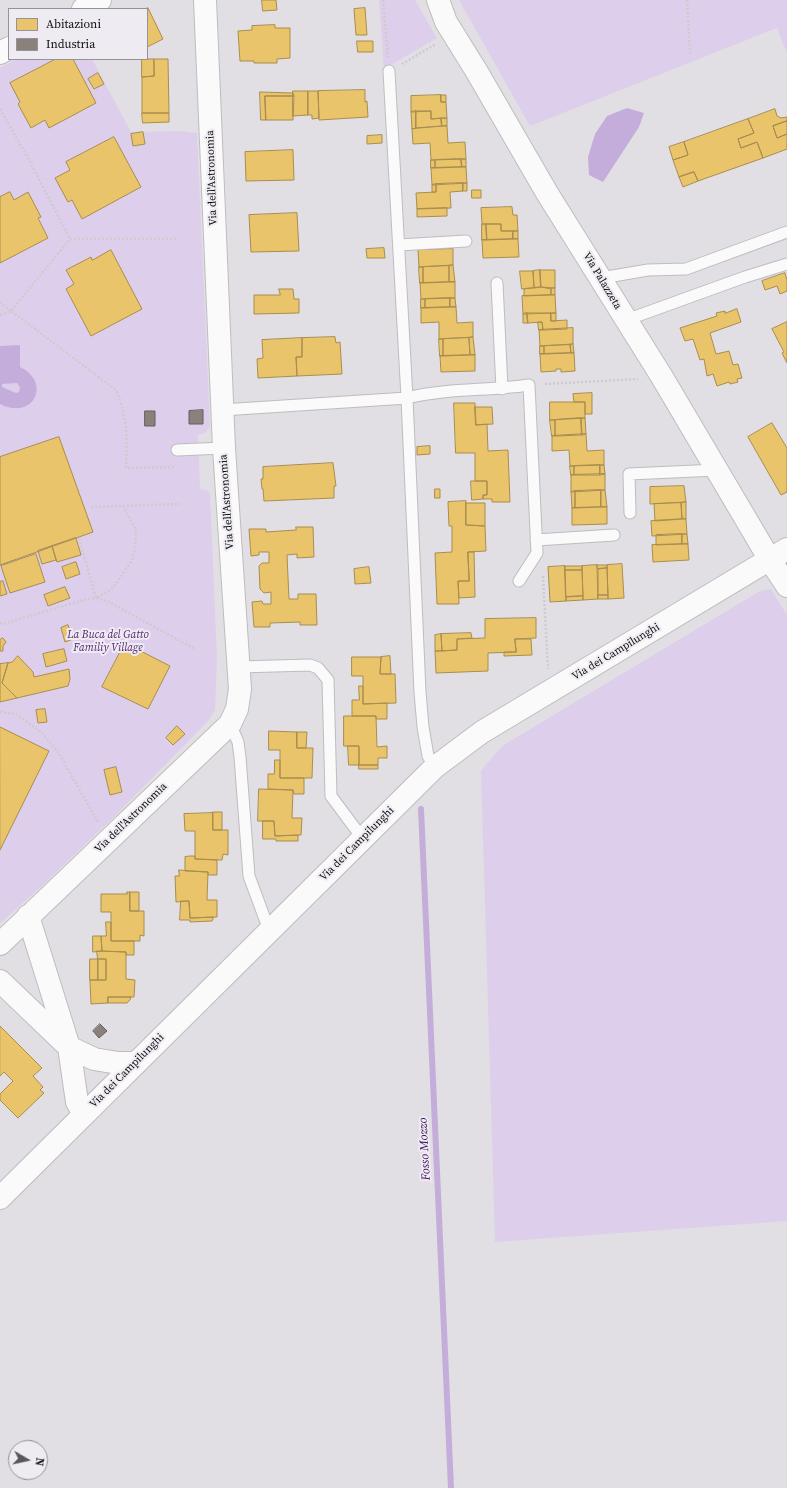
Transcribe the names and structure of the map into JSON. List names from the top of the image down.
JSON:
{
  "streets": {
    "street": ["Via dell'Astronomia", "Via Palazzeta", "Via dei Campilunghi"]
  },
  "crossings": [
    ["Via Palazzeta", "Via dei Campilunghi"]
  ],
  "water": ["Fosso Mozzo"],
  "parks": ["La Buca del Gatto Familiy Village"],
  "legend": ["Abitazioni", "Industria"],
  "north": "right"
}
